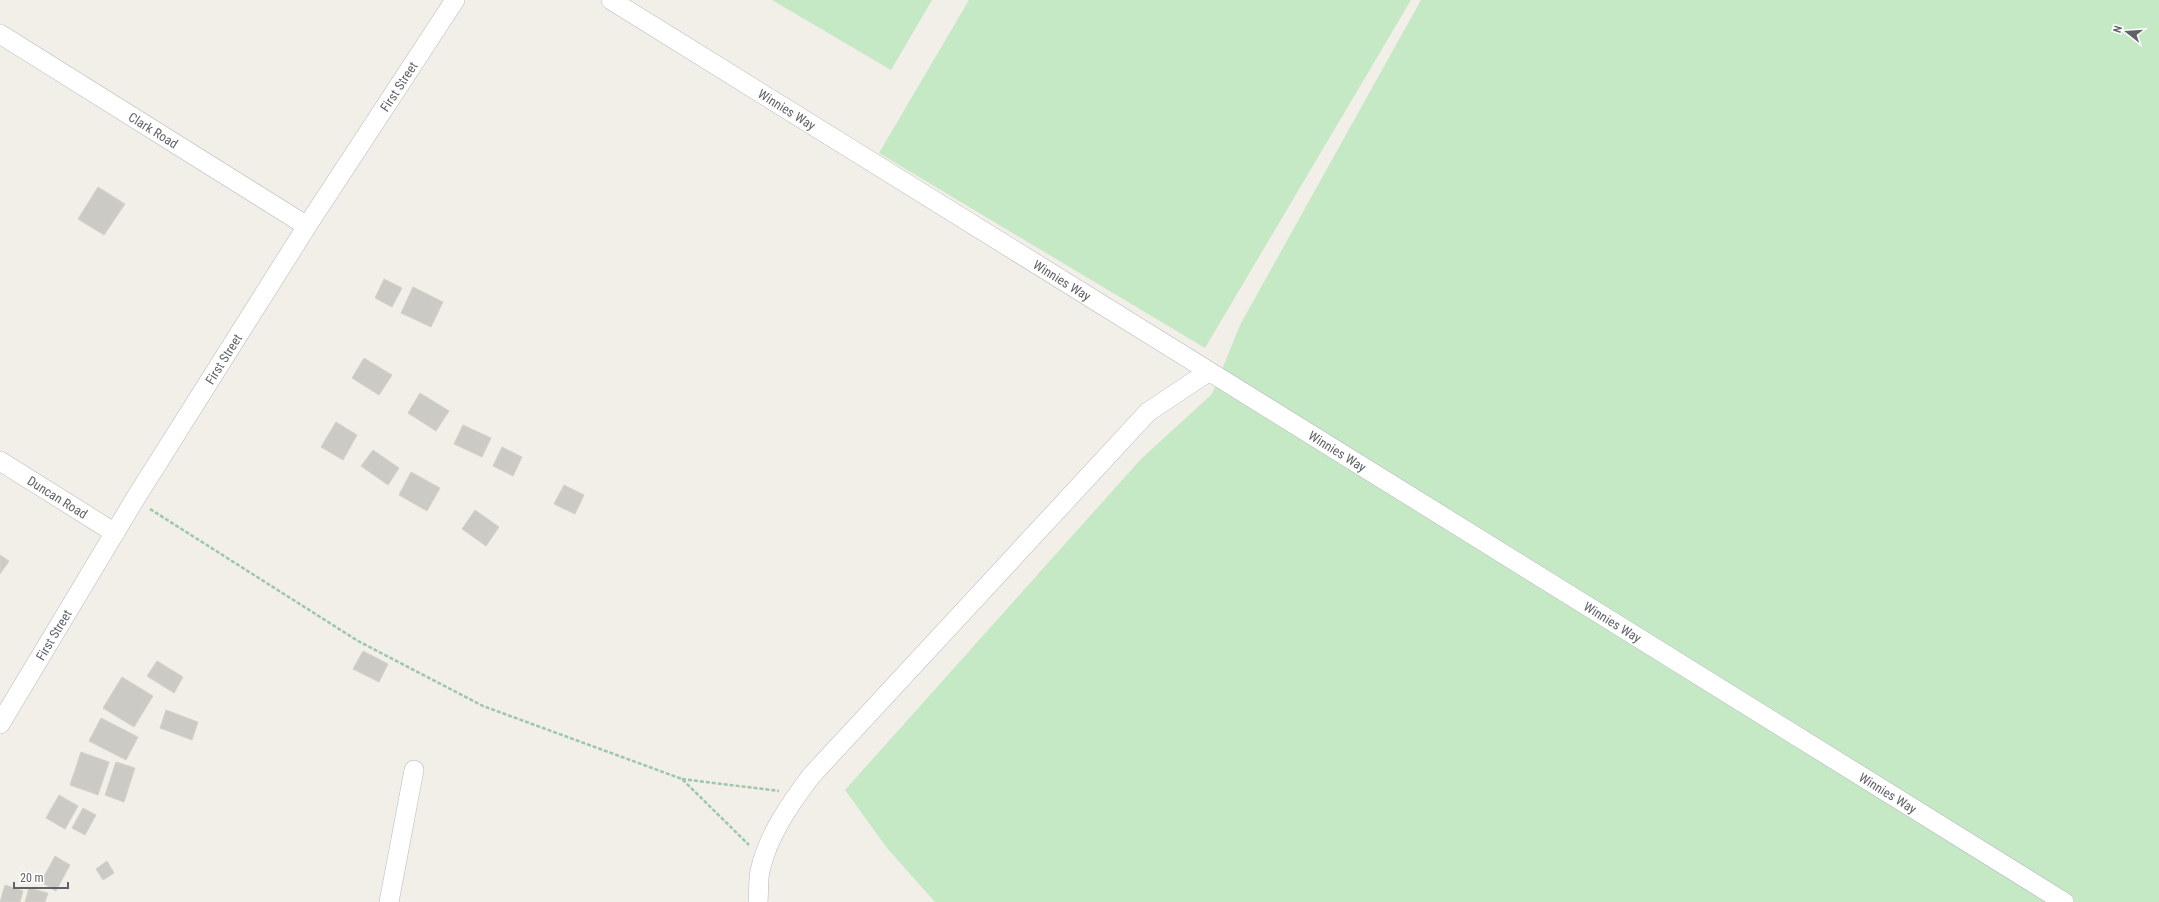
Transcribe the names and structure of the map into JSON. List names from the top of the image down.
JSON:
{
  "streets": {
    "street": [
      "First Street",
      "Winnies Way",
      "Clark Road",
      "Duncan Road"
    ]
  },
  "crossings": [
    ["First Street", "Clark Road"],
    ["First Street", "Duncan Road"]
  ],
  "scale_bar": "20 m",
  "north": "left"
}
